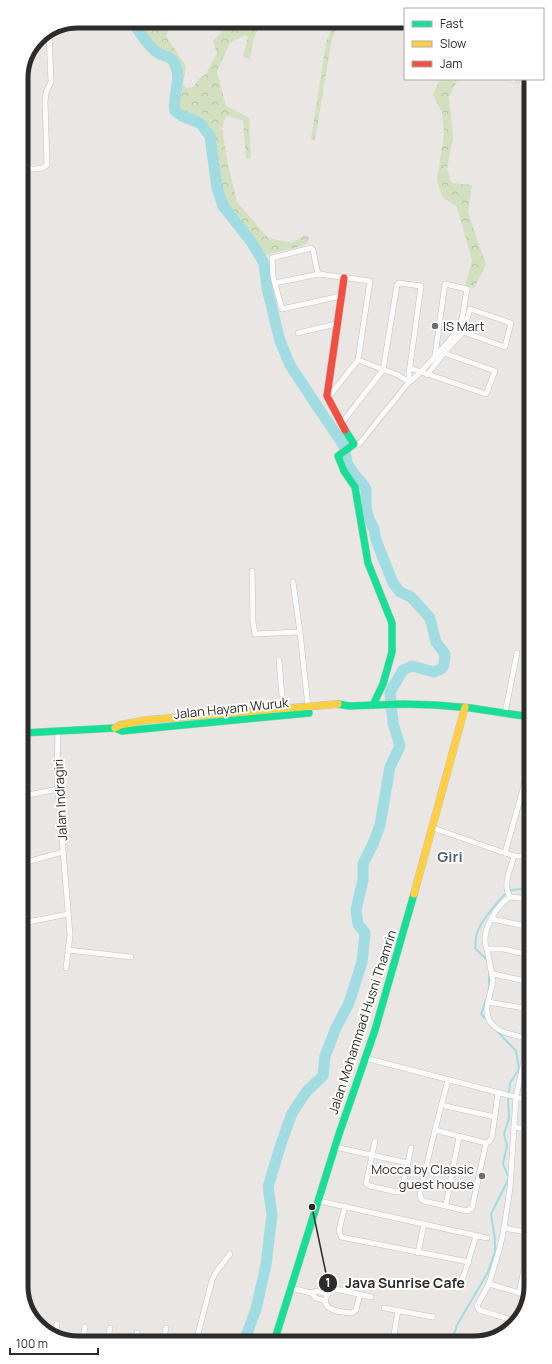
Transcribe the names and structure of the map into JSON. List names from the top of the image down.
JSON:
{
  "streets": {
    "main road": ["Jalan Hayam Wuruk", "Jalan Mohammad Husni Thamrin"],
    "street": ["Jalan Indragiri"]
  },
  "crossings": [
    ["Jalan Hayam Wuruk", "Jalan Indragiri"],
    ["Jalan Hayam Wuruk", "Jalan Mohammad Husni Thamrin"]
  ],
  "districts": ["Giri"],
  "places": ["IS Mart", "Mocca by Classic guest house", "Java Sunrise Cafe"],
  "legend": ["Fast", "Slow", "Jam"],
  "scale_bar": "100 m"
}
